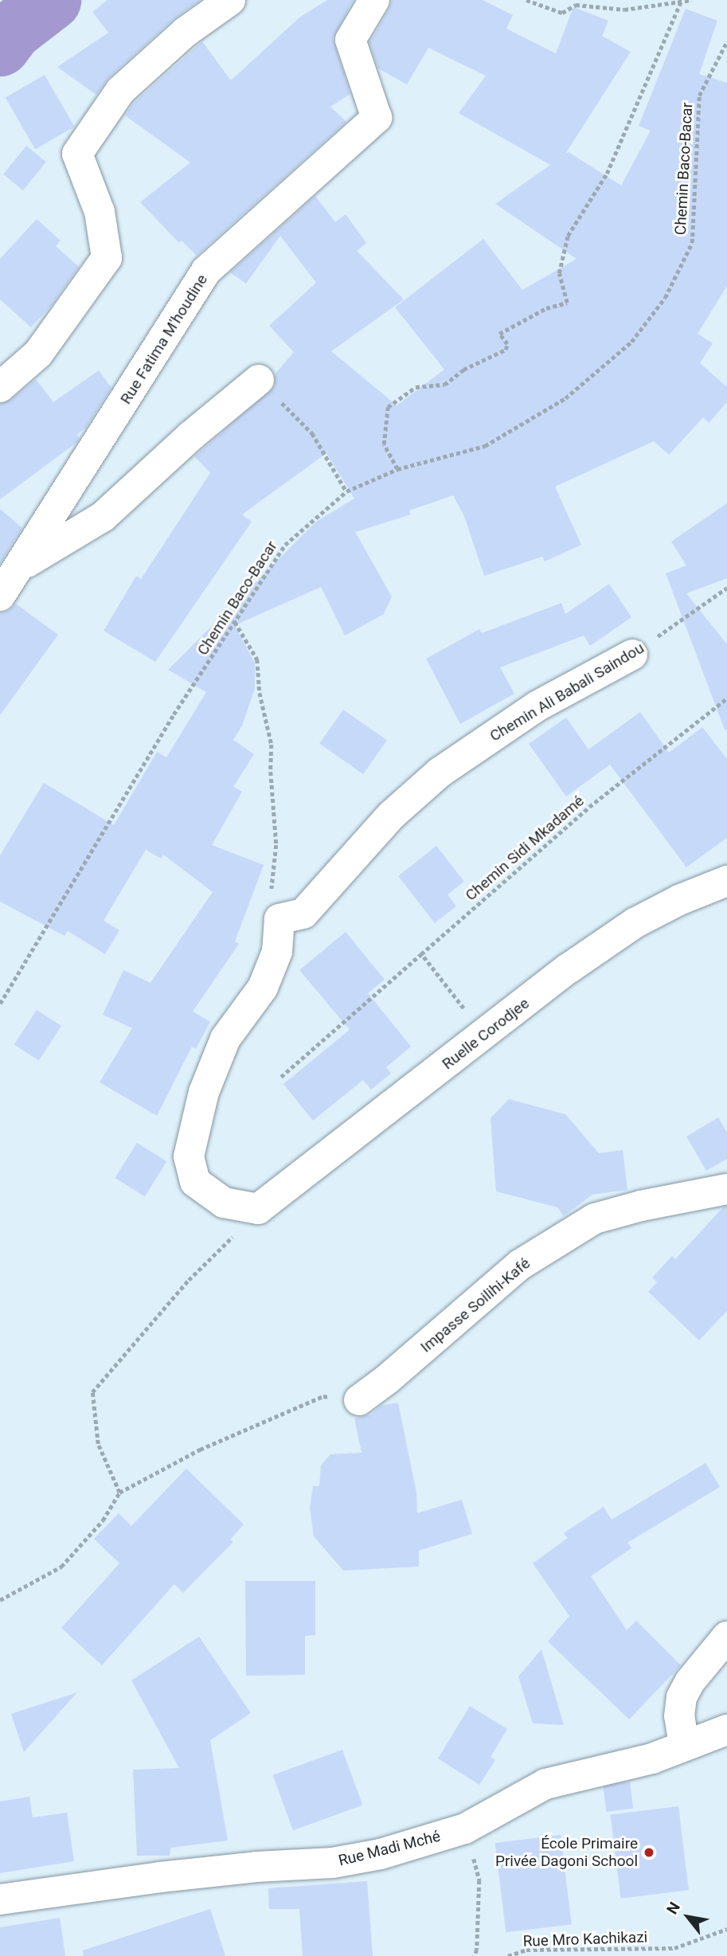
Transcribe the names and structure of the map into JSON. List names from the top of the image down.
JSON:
{
  "streets": {
    "street": [
      "Rue Fatima M'houdine",
      "Chemin Ali Babali Saindou",
      "Ruelle Corodjee",
      "Impasse Soilihi-Kafé",
      "Rue Madi Mché"
    ],
    "path": ["Chemin Baco-Bacar", "Chemin Sidi Mkadamé", "Rue Mro Kachikazi"]
  },
  "places": ["École Primaire Privée Dagoni School"],
  "north": "top left"
}
